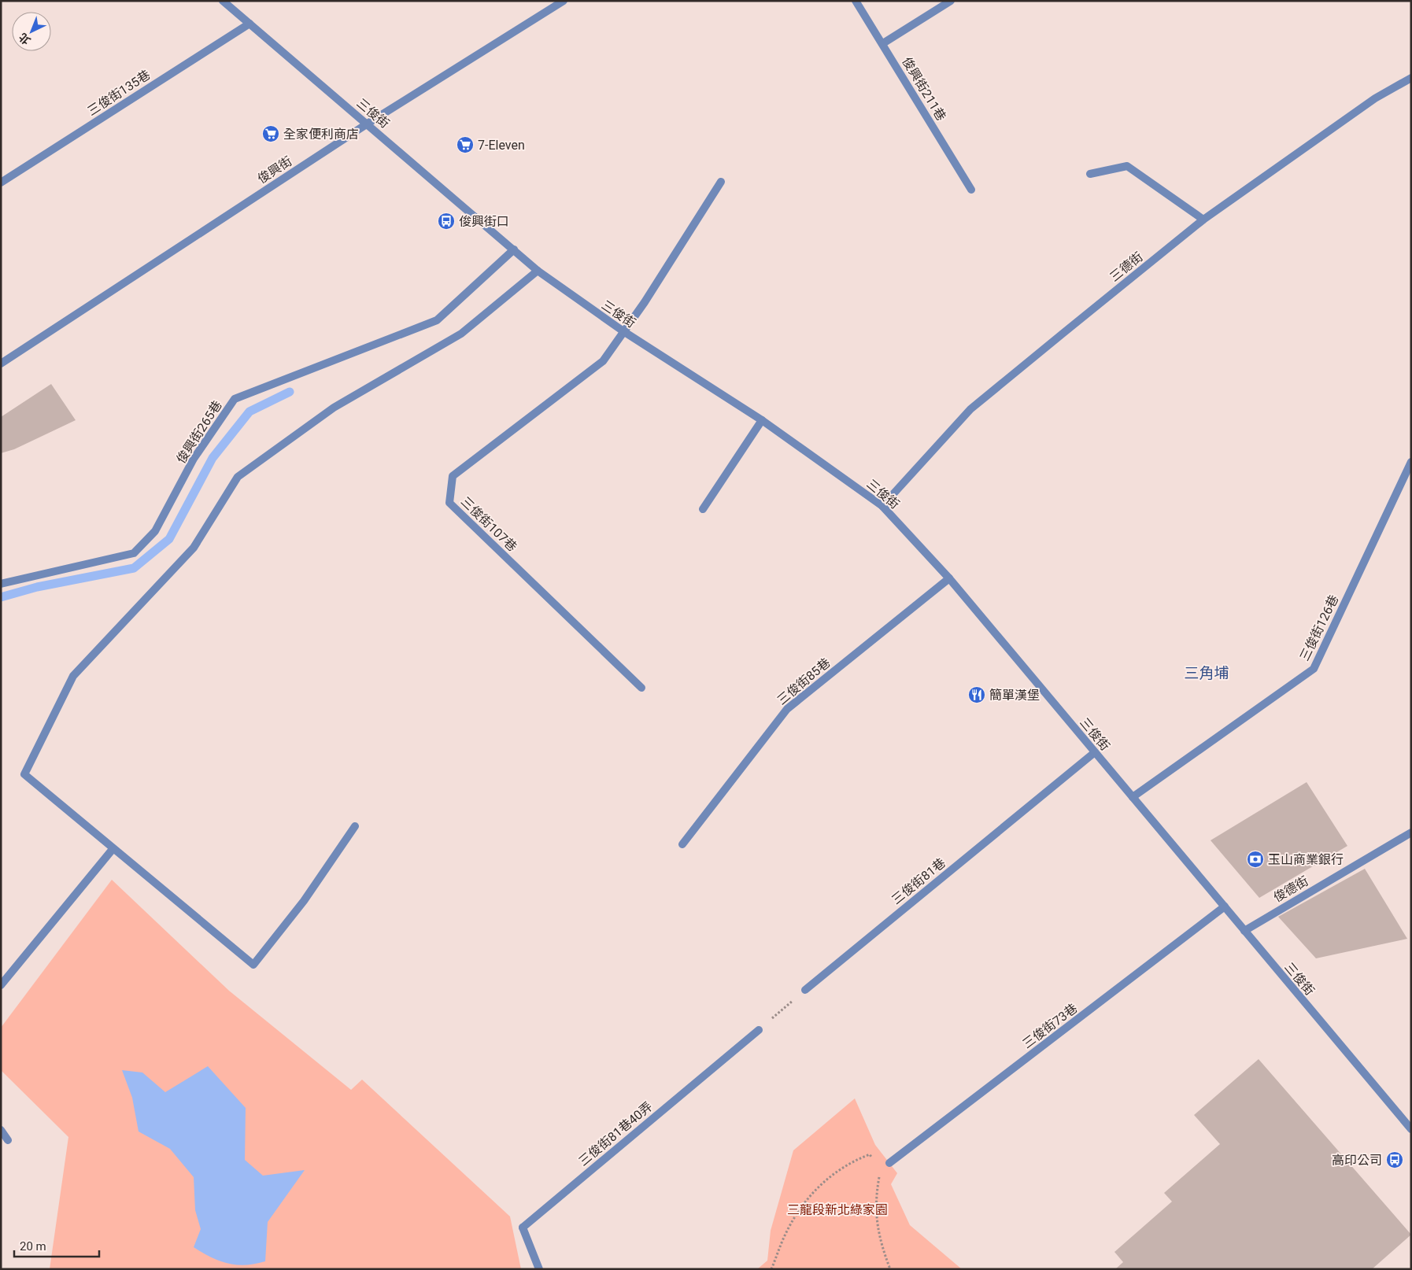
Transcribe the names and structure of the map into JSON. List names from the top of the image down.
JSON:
{
  "streets": {
    "street": [
      "俊興街211巷",
      "三俊街135巷",
      "三俊街",
      "俊興街",
      "三德街",
      "俊興街265巷",
      "三俊街107巷",
      "三俊街126巷",
      "三俊街85巷",
      "三俊街81巷",
      "俊德街",
      "三俊街73巷",
      "三俊街81巷40弄"
    ]
  },
  "crossings": [
    ["三俊街135巷", "三俊街"],
    ["三俊街", "俊興街"],
    ["三俊街", "三德街"],
    ["三俊街", "俊興街265巷"],
    ["三俊街", "三俊街107巷"],
    ["三俊街", "三俊街126巷"],
    ["三俊街", "三俊街85巷"],
    ["三俊街", "三俊街81巷"],
    ["三俊街", "俊德街"],
    ["三俊街", "三俊街73巷"]
  ],
  "districts": ["三角埔"],
  "parks": ["三龍段新北綠家園"],
  "places": {
    "supermarket": ["全家便利商店", "7-Eleven"],
    "bus stop": ["俊興街口", "高印公司"],
    "restaurant": ["簡單漢堡"],
    "bank": ["玉山商業銀行"]
  },
  "scale_bar": "20 m",
  "north": "bottom left"
}
